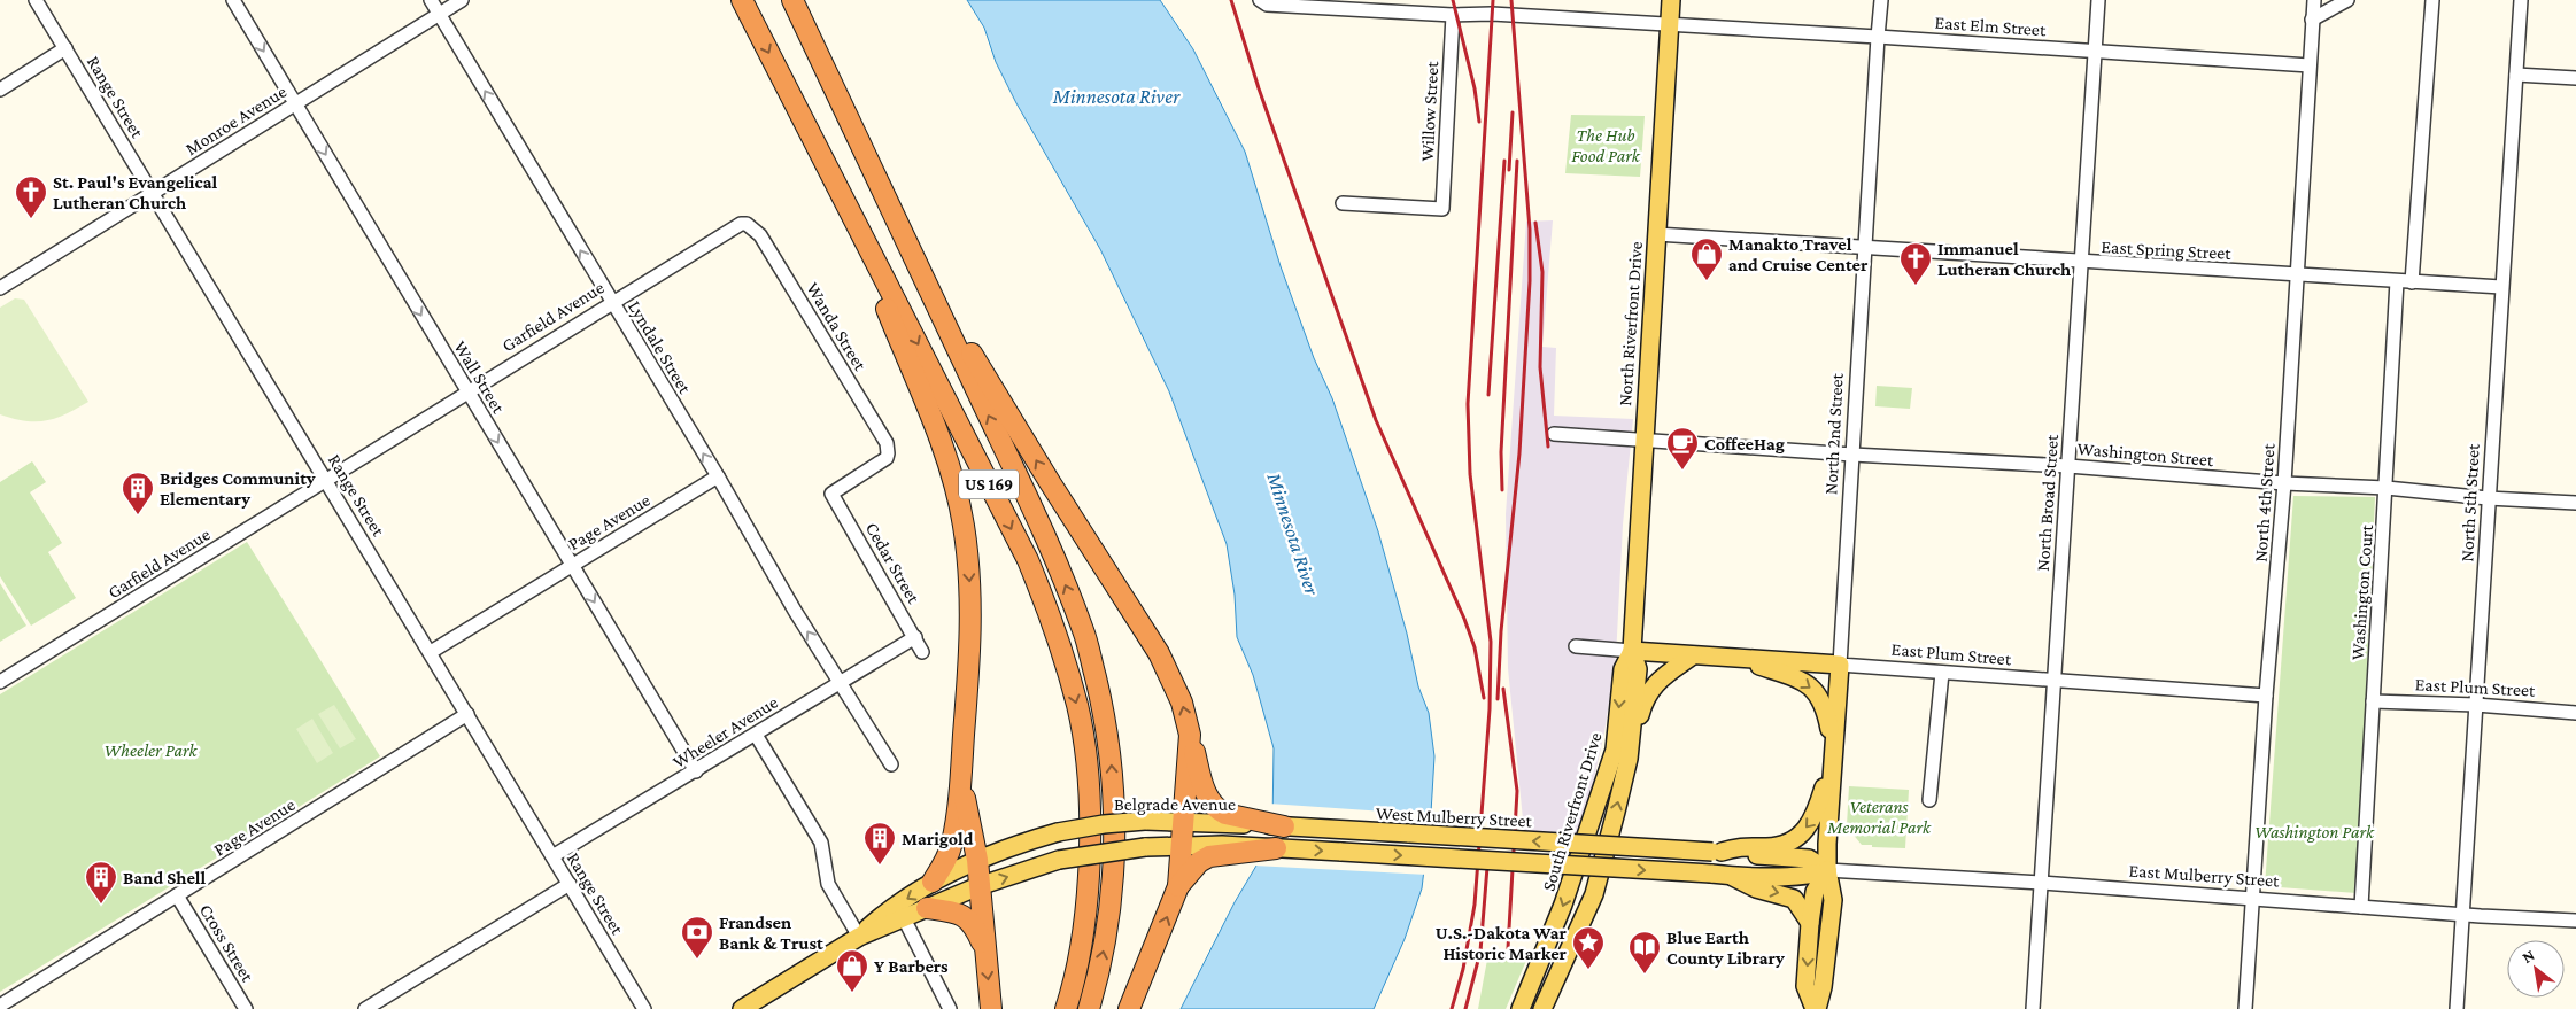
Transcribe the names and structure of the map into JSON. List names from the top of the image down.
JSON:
{
  "streets": {
    "highway": ["US 169"],
    "main road": [
      "North Riverfront Drive",
      "North 2nd Street",
      "East Plum Street",
      "Belgrade Avenue",
      "South Riverfront Drive",
      "West Mulberry Street"
    ],
    "street": [
      "East Elm Street",
      "Range Street",
      "Willow Street",
      "Monroe Avenue",
      "East Spring Street",
      "Garfield Avenue",
      "Wanda Street",
      "Lyndale Street",
      "Wall Street",
      "Washington Street",
      "North Broad Street",
      "North 4th Street",
      "North 5th Street",
      "Page Avenue",
      "Cedar Street",
      "Washington Court",
      "Wheeler Avenue",
      "East Mulberry Street",
      "Cross Street"
    ]
  },
  "crossings": [
    ["East Elm Street", "Willow Street"],
    ["East Elm Street", "North Riverfront Drive"],
    ["East Elm Street", "North 2nd Street"],
    ["East Elm Street", "North Broad Street"],
    ["East Elm Street", "North 4th Street"],
    ["Range Street", "Monroe Avenue"],
    ["Range Street", "Garfield Avenue"],
    ["Range Street", "Page Avenue"],
    ["Range Street", "Wheeler Avenue"],
    ["Monroe Avenue", "Lyndale Street"],
    ["Monroe Avenue", "Wall Street"],
    ["East Spring Street", "North Riverfront Drive"],
    ["East Spring Street", "North 2nd Street"],
    ["East Spring Street", "North Broad Street"],
    ["East Spring Street", "North 4th Street"],
    ["East Spring Street", "North 5th Street"],
    ["East Spring Street", "Washington Court"],
    ["Garfield Avenue", "Wanda Street"],
    ["Garfield Avenue", "Lyndale Street"],
    ["Garfield Avenue", "Wall Street"],
    ["North Riverfront Drive", "Washington Street"],
    ["North Riverfront Drive", "East Plum Street"],
    ["North Riverfront Drive", "South Riverfront Drive"],
    ["Wanda Street", "Cedar Street"],
    ["Lyndale Street", "Page Avenue"],
    ["Lyndale Street", "Wheeler Avenue"],
    ["Wall Street", "Page Avenue"],
    ["Wall Street", "Wheeler Avenue"],
    ["North 2nd Street", "Washington Street"],
    ["North 2nd Street", "East Plum Street"],
    ["North 2nd Street", "East Mulberry Street"],
    ["Washington Street", "North Broad Street"],
    ["Washington Street", "North 4th Street"],
    ["Washington Street", "North 5th Street"],
    ["Washington Street", "Washington Court"],
    ["North Broad Street", "East Plum Street"],
    ["North Broad Street", "East Mulberry Street"],
    ["North 4th Street", "East Plum Street"],
    ["North 4th Street", "East Mulberry Street"],
    ["North 5th Street", "East Plum Street"],
    ["North 5th Street", "East Mulberry Street"],
    ["Page Avenue", "Cross Street"],
    ["Cedar Street", "Wheeler Avenue"],
    ["Washington Court", "East Plum Street"],
    ["Washington Court", "East Mulberry Street"],
    ["East Plum Street", "South Riverfront Drive"]
  ],
  "one_way": ["Lyndale Street", "Wall Street"],
  "water": ["Minnesota River"],
  "parks": [
    "The Hub Food Park",
    "Wheeler Park",
    "Veterans Memorial Park",
    "Washington Park"
  ],
  "places": {
    "church": ["St. Paul's Evangelical Lutheran Church", "Immanuel Lutheran Church"],
    "shop": ["Manakto Travel and Cruise Center", "Y Barbers"],
    "cafe": ["CoffeeHag"],
    "building": ["Bridges Community Elementary", "Marigold", "Band Shell"],
    "bank": ["Frandsen Bank & Trust"],
    "place": ["U.S.-Dakota War Historic Marker"],
    "library": ["Blue Earth County Library"]
  },
  "north": "top left"
}
